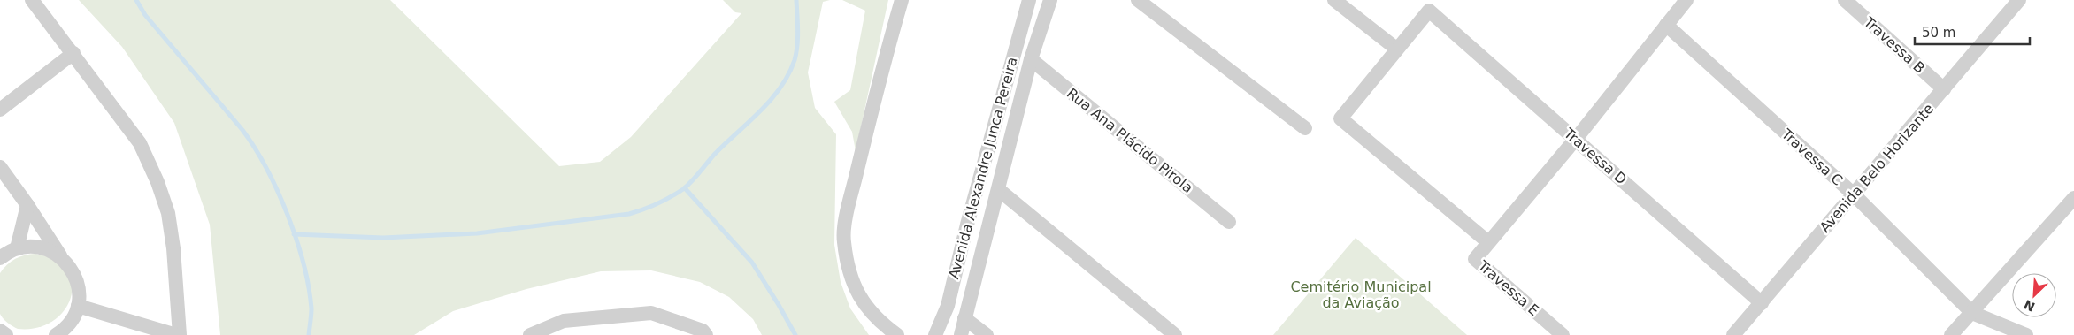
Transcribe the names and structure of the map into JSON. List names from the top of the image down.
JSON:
{
  "streets": {
    "street": [
      "Travessa B",
      "Rua Ana Plácido Pirola",
      "Travessa D",
      "Travessa C",
      "Avenida Alexandre Junca Pereira",
      "Avenida Belo Horizante",
      "Travessa E"
    ]
  },
  "crossings": [
    ["Travessa B", "Avenida Belo Horizante"],
    ["Rua Ana Plácido Pirola", "Avenida Alexandre Junca Pereira"],
    ["Travessa D", "Avenida Belo Horizante"],
    ["Travessa C", "Avenida Belo Horizante"]
  ],
  "parks": ["Cemitério Municipal da Aviação"],
  "scale_bar": "50 m",
  "north": "bottom left"
}
